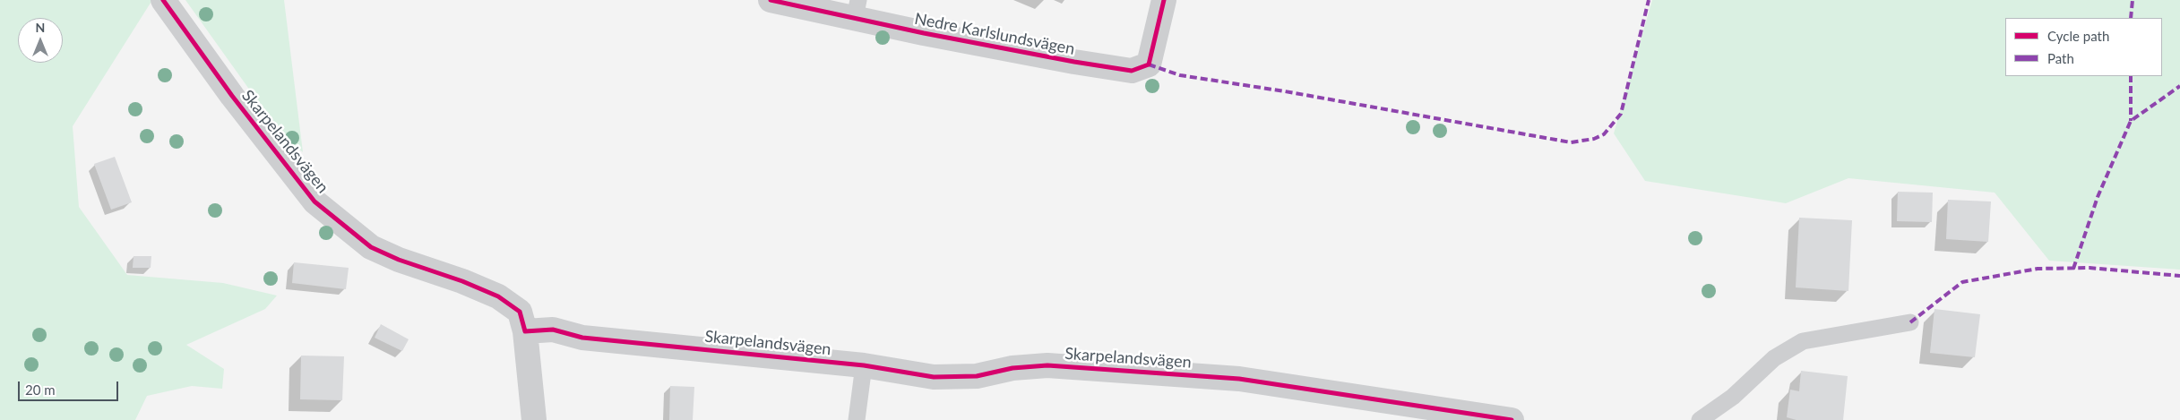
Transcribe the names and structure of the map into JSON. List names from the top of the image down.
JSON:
{
  "streets": {
    "street": ["Nedre Karlslundsvägen", "Skarpelandsvägen"]
  },
  "legend": ["Cycle path", "Path"],
  "scale_bar": "20 m",
  "north": "top"
}
